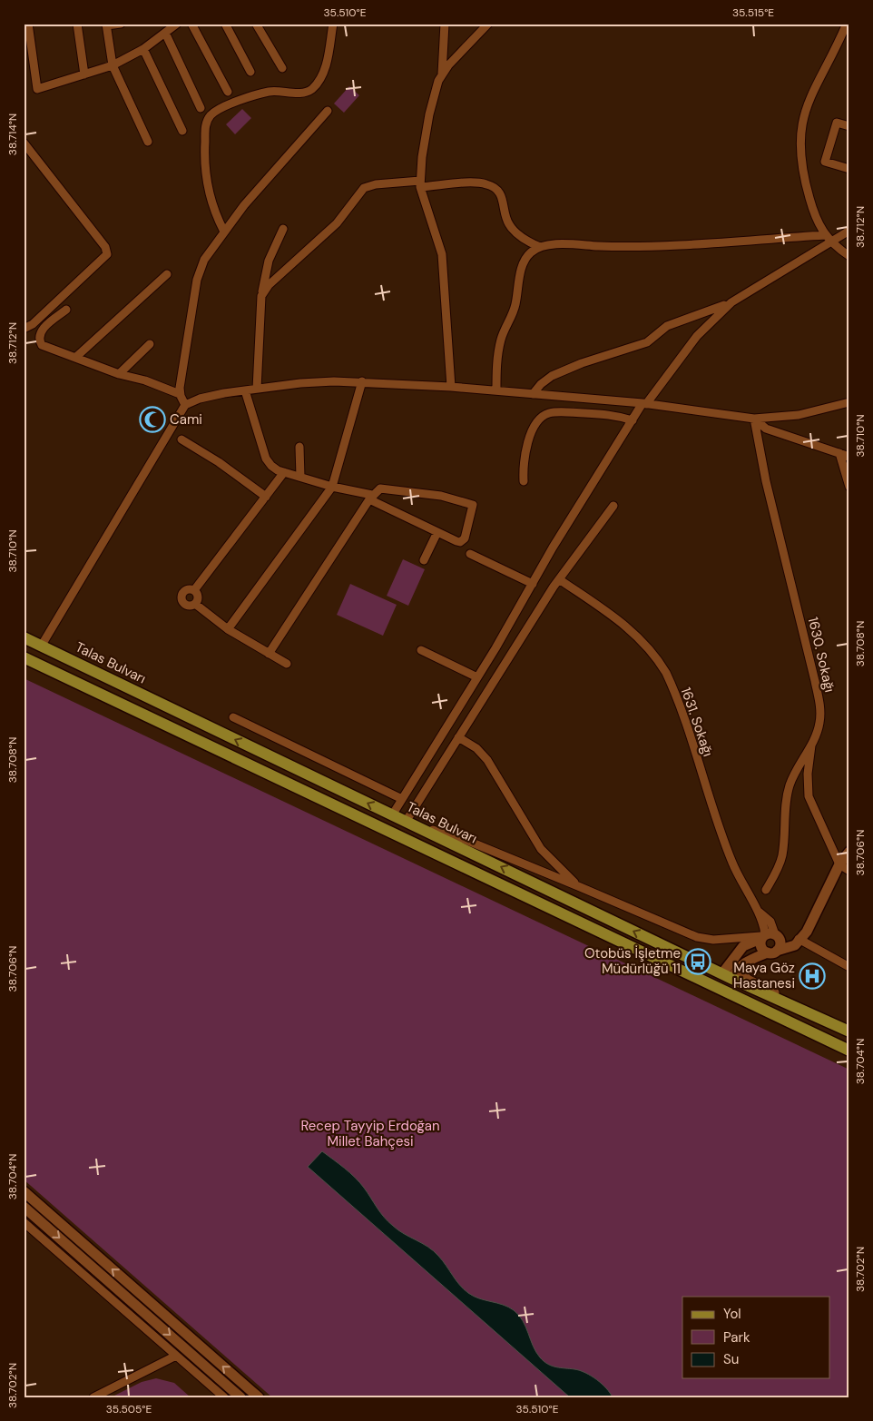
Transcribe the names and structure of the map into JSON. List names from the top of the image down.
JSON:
{
  "streets": {
    "main road": ["Talas Bulvarı"],
    "street": ["1630. Sokağı", "1631. Sokağı"]
  },
  "parks": ["Recep Tayyip Erdoğan Millet Bahçesi"],
  "places": {
    "mosque": ["Cami"],
    "bus stop": ["Otobüs İşletme Müdürlüğü 11"],
    "hospital": ["Maya Göz Hastanesi"]
  },
  "legend": ["Yol", "Park", "Su"],
  "coordinates": [
    "35.510°E",
    "35.515°E",
    "38.714°N",
    "38.712°N",
    "38.710°N",
    "38.708°N",
    "38.706°N",
    "38.704°N",
    "38.702°N",
    "35.505°E"
  ]
}
